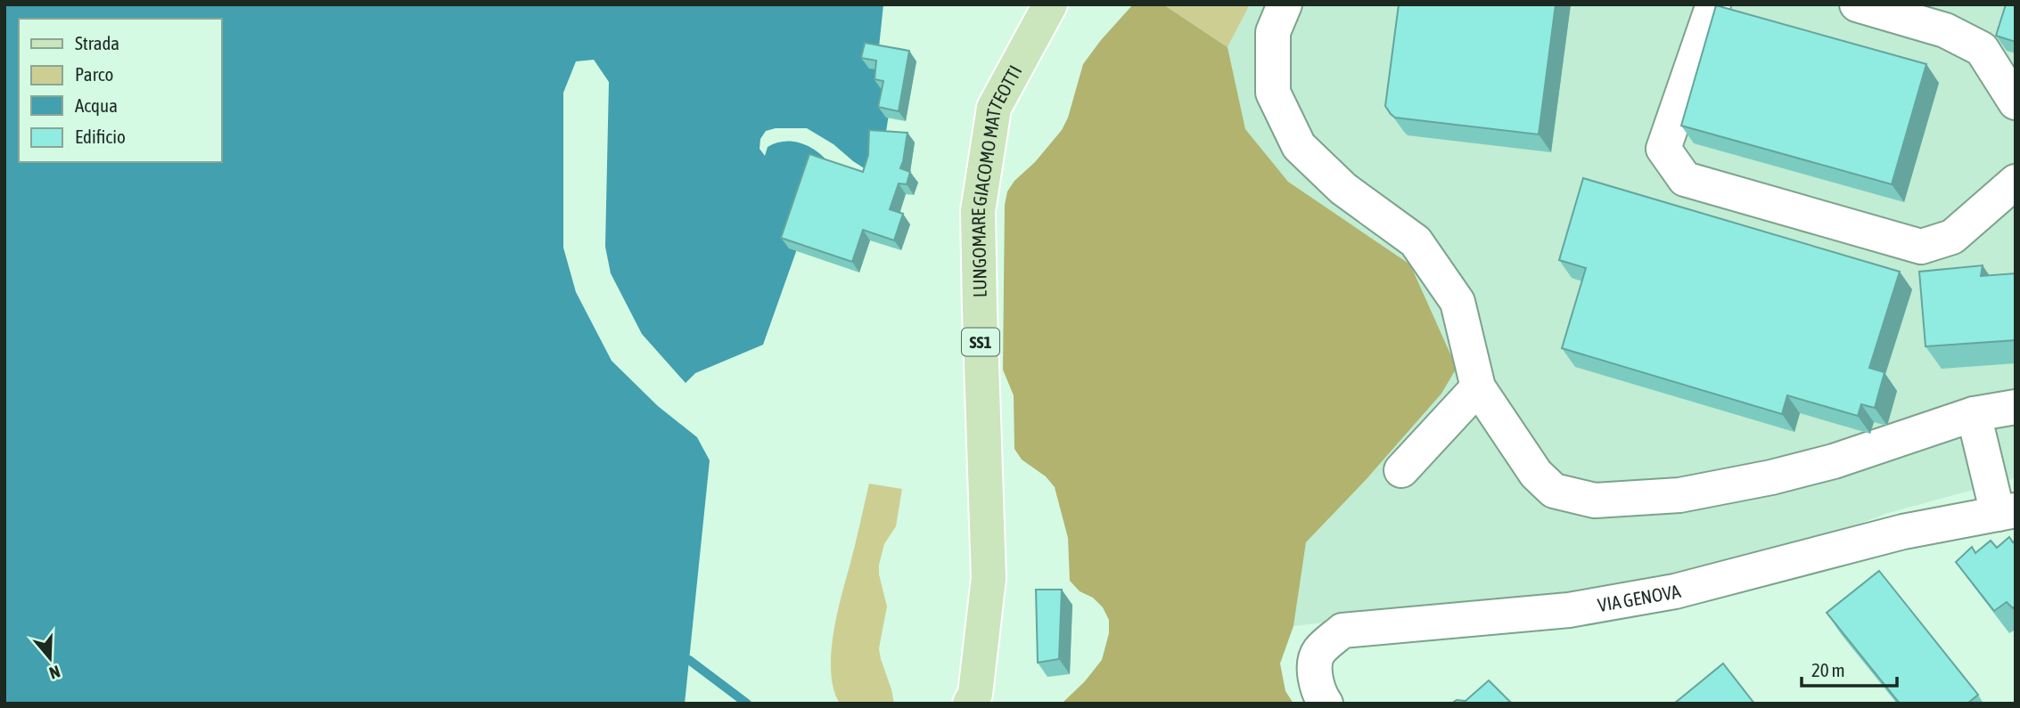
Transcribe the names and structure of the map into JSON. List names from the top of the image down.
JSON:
{
  "streets": {
    "main road": ["LUNGOMARE GIACOMO MATTEOTTI", "SS1"],
    "street": ["VIA GENOVA"]
  },
  "legend": [
    "Strada",
    "Parco",
    "Acqua",
    "Edificio"
  ],
  "scale_bar": "20 m",
  "north": "bottom"
}
